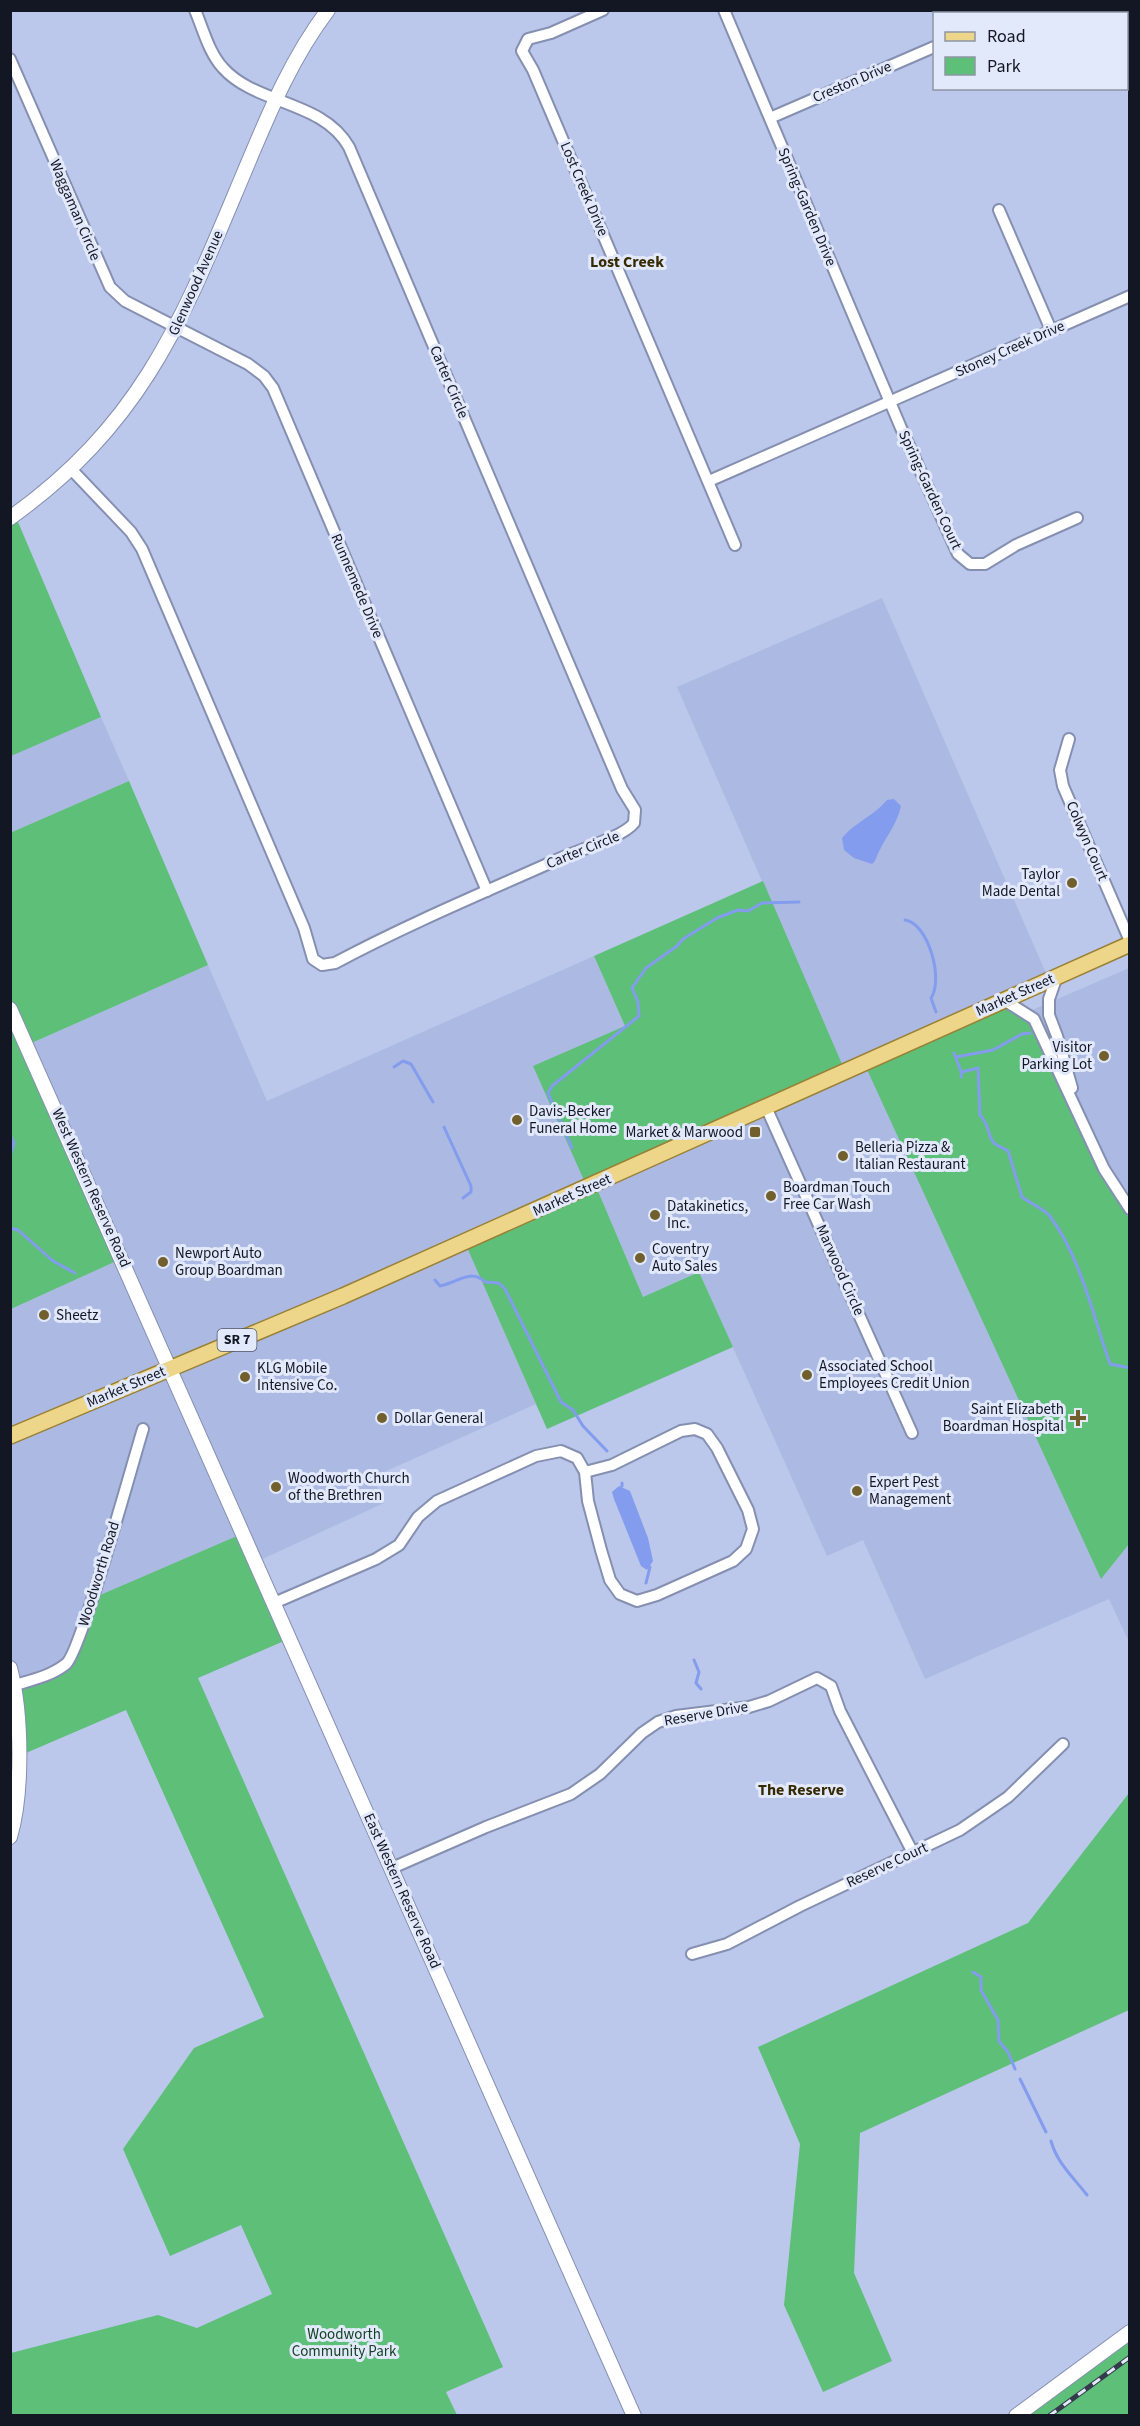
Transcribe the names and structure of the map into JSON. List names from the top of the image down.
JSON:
{
  "streets": {
    "main road": [
      "Glenwood Avenue",
      "Market Street",
      "West Western Reserve Road",
      "SR 7",
      "East Western Reserve Road"
    ],
    "street": [
      "Creston Drive",
      "Lost Creek Drive",
      "Spring-Garden Drive",
      "Waggaman Circle",
      "Stoney Creek Drive",
      "Carter Circle",
      "Spring-Garden Court",
      "Runnemede Drive",
      "Colwyn Court",
      "Marwood Circle",
      "Woodworth Road",
      "Reserve Drive",
      "Reserve Court"
    ]
  },
  "crossings": [
    ["Creston Drive", "Spring-Garden Drive"],
    ["Spring-Garden Drive", "Stoney Creek Drive"],
    ["Spring-Garden Drive", "Spring-Garden Court"],
    ["Waggaman Circle", "Glenwood Avenue"],
    ["Waggaman Circle", "Runnemede Drive"],
    ["Glenwood Avenue", "Carter Circle"],
    ["Glenwood Avenue", "Runnemede Drive"],
    ["Stoney Creek Drive", "Spring-Garden Court"],
    ["Carter Circle", "Runnemede Drive"],
    ["Colwyn Court", "Market Street"],
    ["Market Street", "West Western Reserve Road"],
    ["Market Street", "Marwood Circle"],
    ["Market Street", "East Western Reserve Road"],
    ["West Western Reserve Road", "East Western Reserve Road"],
    ["Reserve Drive", "Reserve Court"],
    ["Reserve Drive", "East Western Reserve Road"]
  ],
  "districts": ["Lost Creek", "The Reserve"],
  "parks": ["Woodworth Community Park"],
  "places": {
    "other": [
      "Taylor Made Dental",
      "Visitor Parking Lot",
      "Davis-Becker Funeral Home",
      "Belleria Pizza & Italian Restaurant",
      "Boardman Touch Free Car Wash",
      "Datakinetics, Inc.",
      "Coventry Auto Sales",
      "Newport Auto Group Boardman",
      "Sheetz",
      "Associated School Employees Credit Union",
      "KLG Mobile Intensive Co.",
      "Dollar General",
      "Woodworth Church of the Brethren",
      "Expert Pest Management"
    ],
    "transit": ["Market & Marwood"],
    "health": ["Saint Elizabeth Boardman Hospital"]
  },
  "legend": ["Road", "Park"]
}
